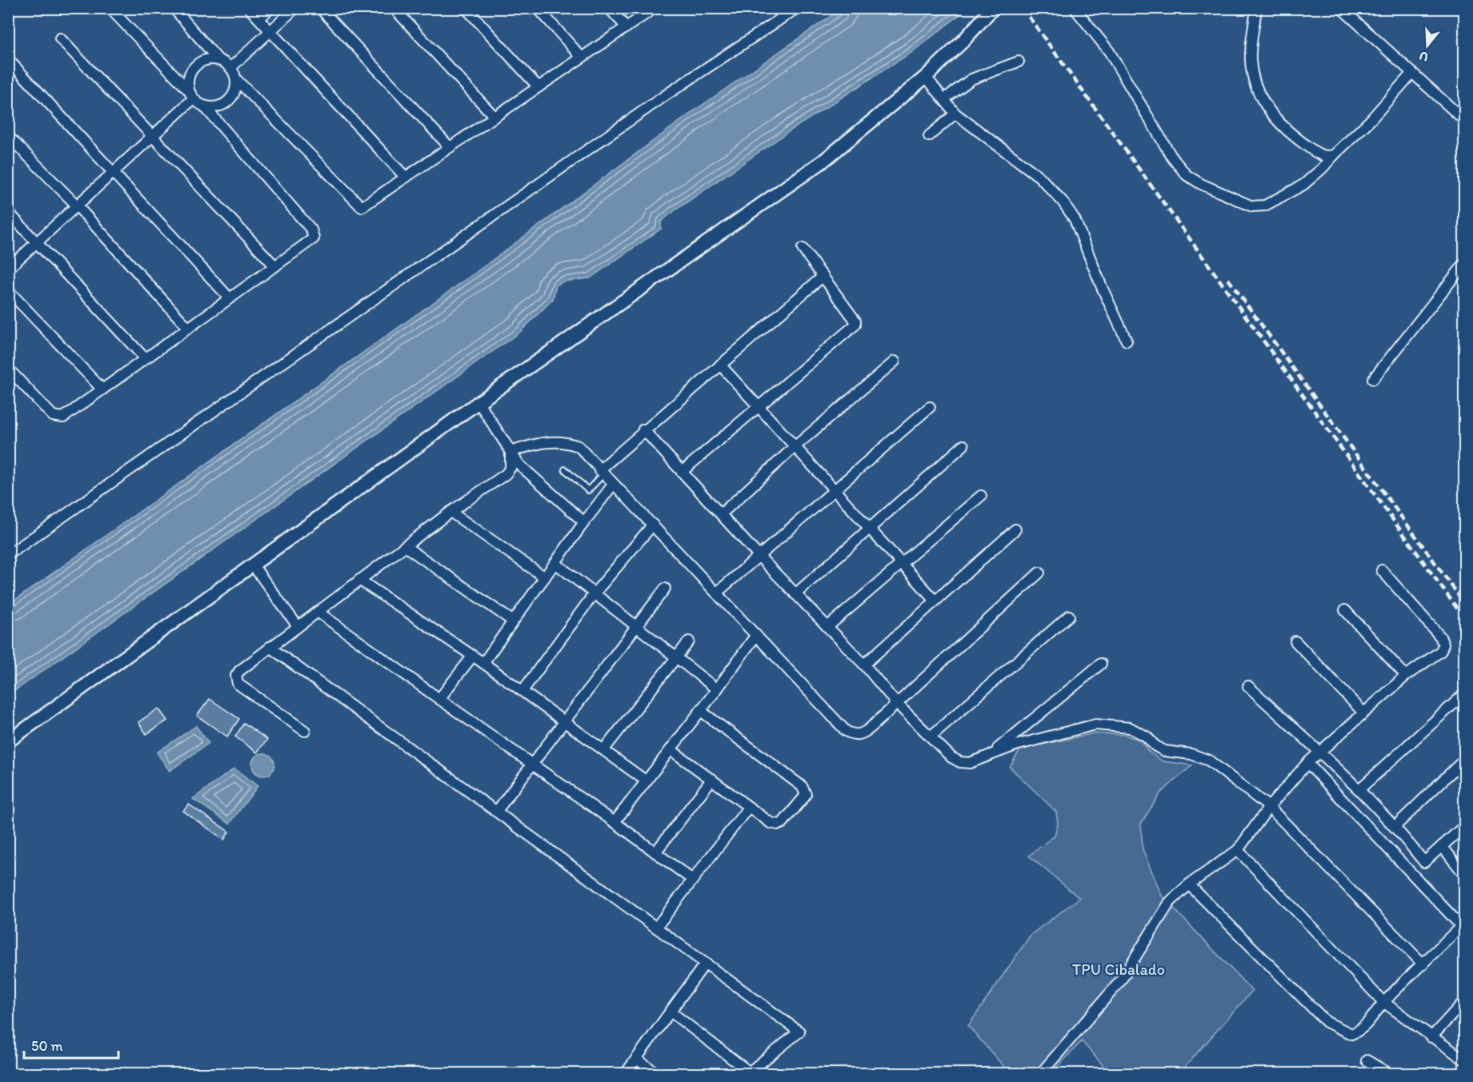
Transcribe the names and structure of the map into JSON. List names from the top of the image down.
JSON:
{
  "parks": ["TPU Cibalado"],
  "scale_bar": "50 m",
  "north": "bottom"
}
